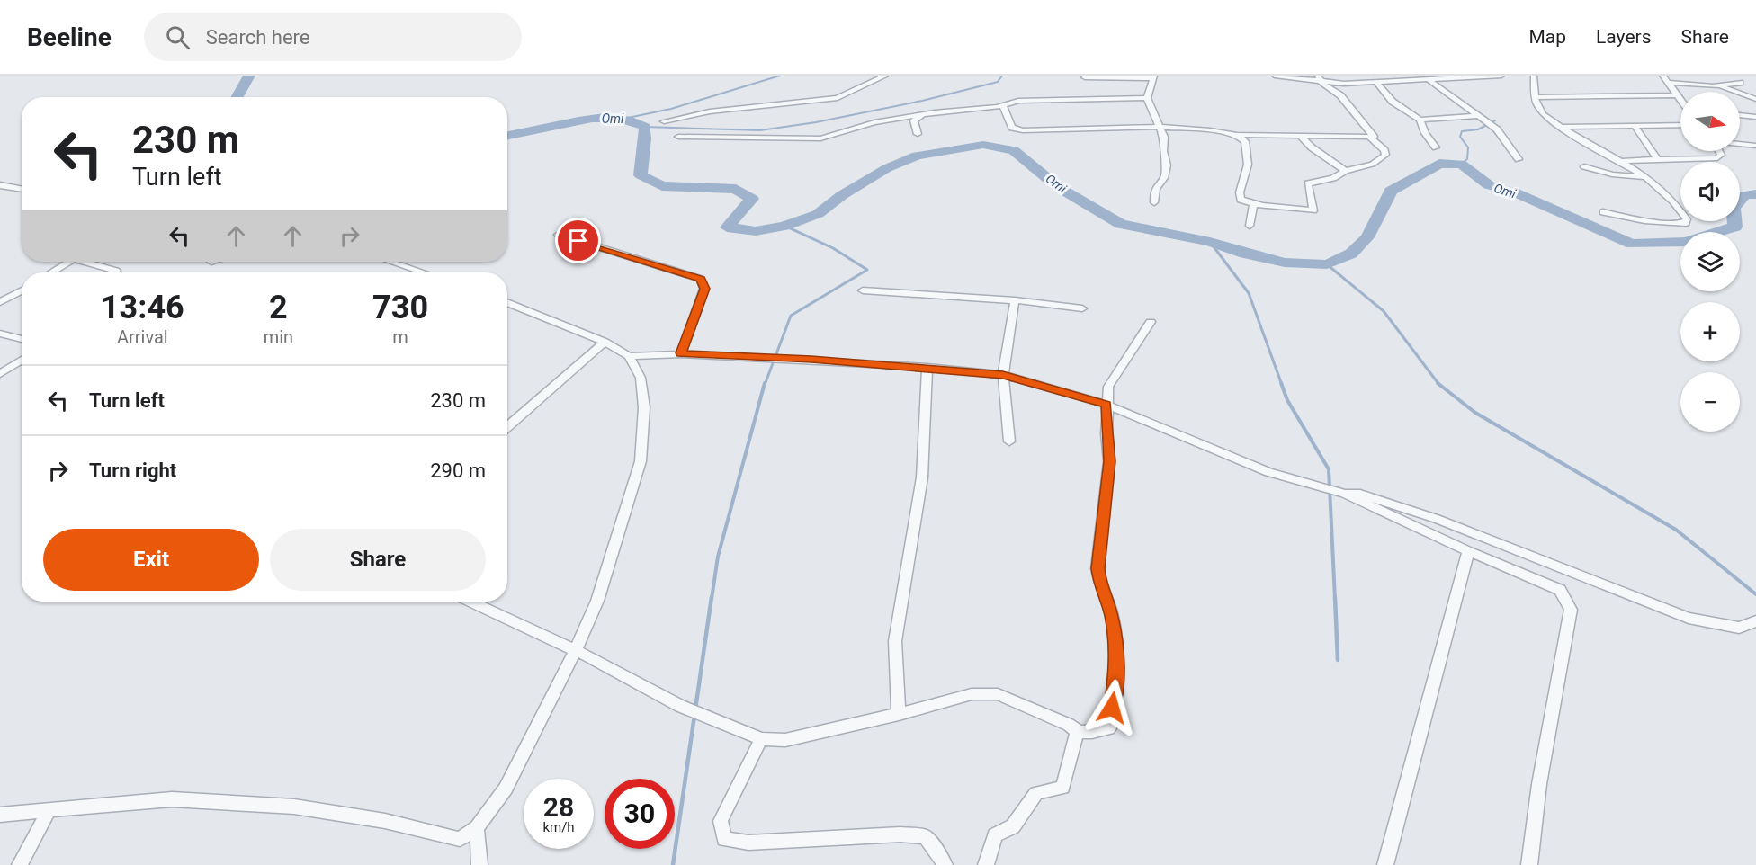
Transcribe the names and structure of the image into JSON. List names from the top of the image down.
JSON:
{
  "water": ["Omi"],
  "north": "right",
  "page": {
    "header": "Beeline",
    "search": "Search here",
    "nav": ["Map", "Layers", "Share"],
    "map_buttons": ["+", "−"],
    "turn": ["230 m", "Turn left"],
    "eta": [
      "13:46",
      "Arrival",
      "2",
      "min",
      "730",
      "m"
    ],
    "list": [
      {
        "name": "Turn left",
        "value": "230 m"
      },
      {
        "name": "Turn right",
        "value": "290 m"
      }
    ],
    "buttons": ["Exit", "Share"],
    "speed": "28 km/h",
    "limit": "30"
  }
}
